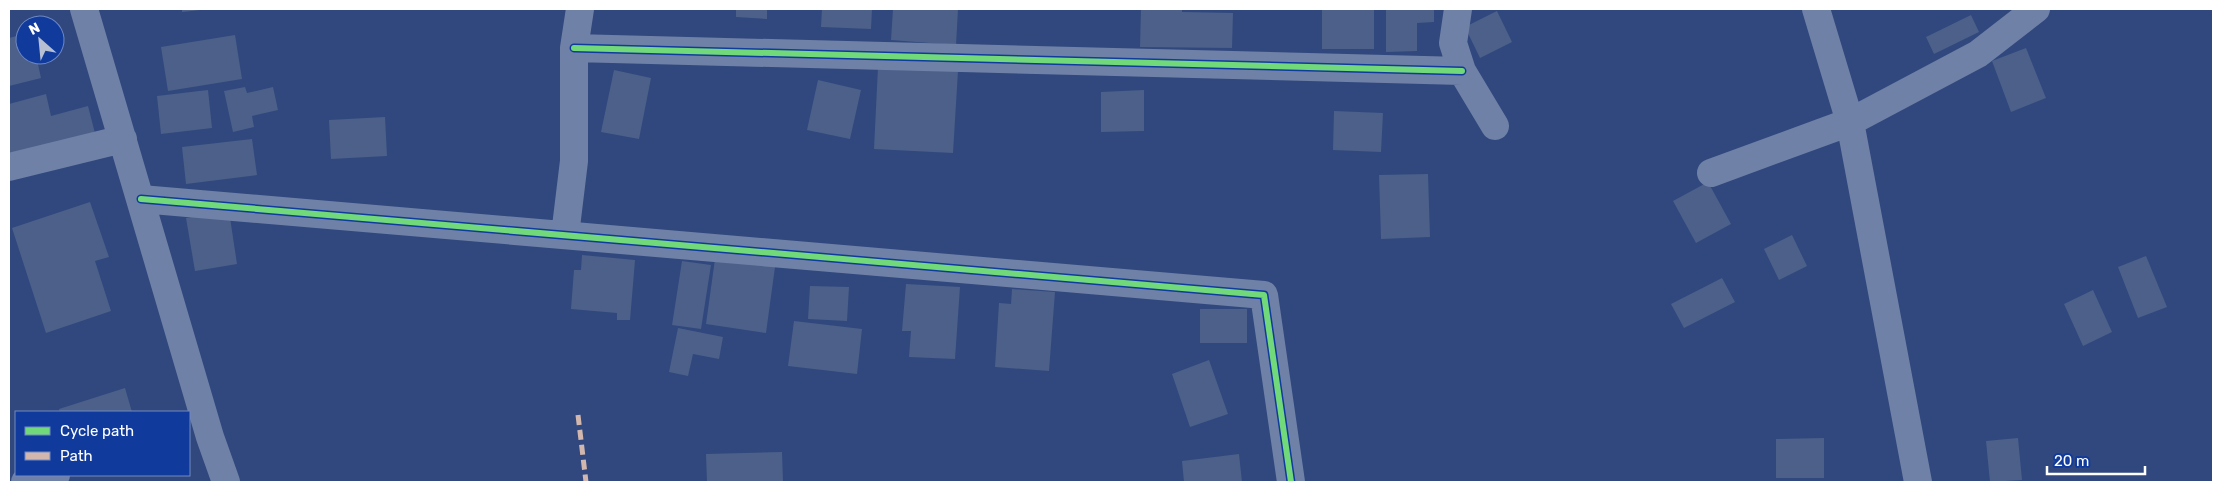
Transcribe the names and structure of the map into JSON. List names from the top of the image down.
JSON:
{
  "legend": ["Cycle path", "Path"],
  "scale_bar": "20 m",
  "north": "top left"
}
